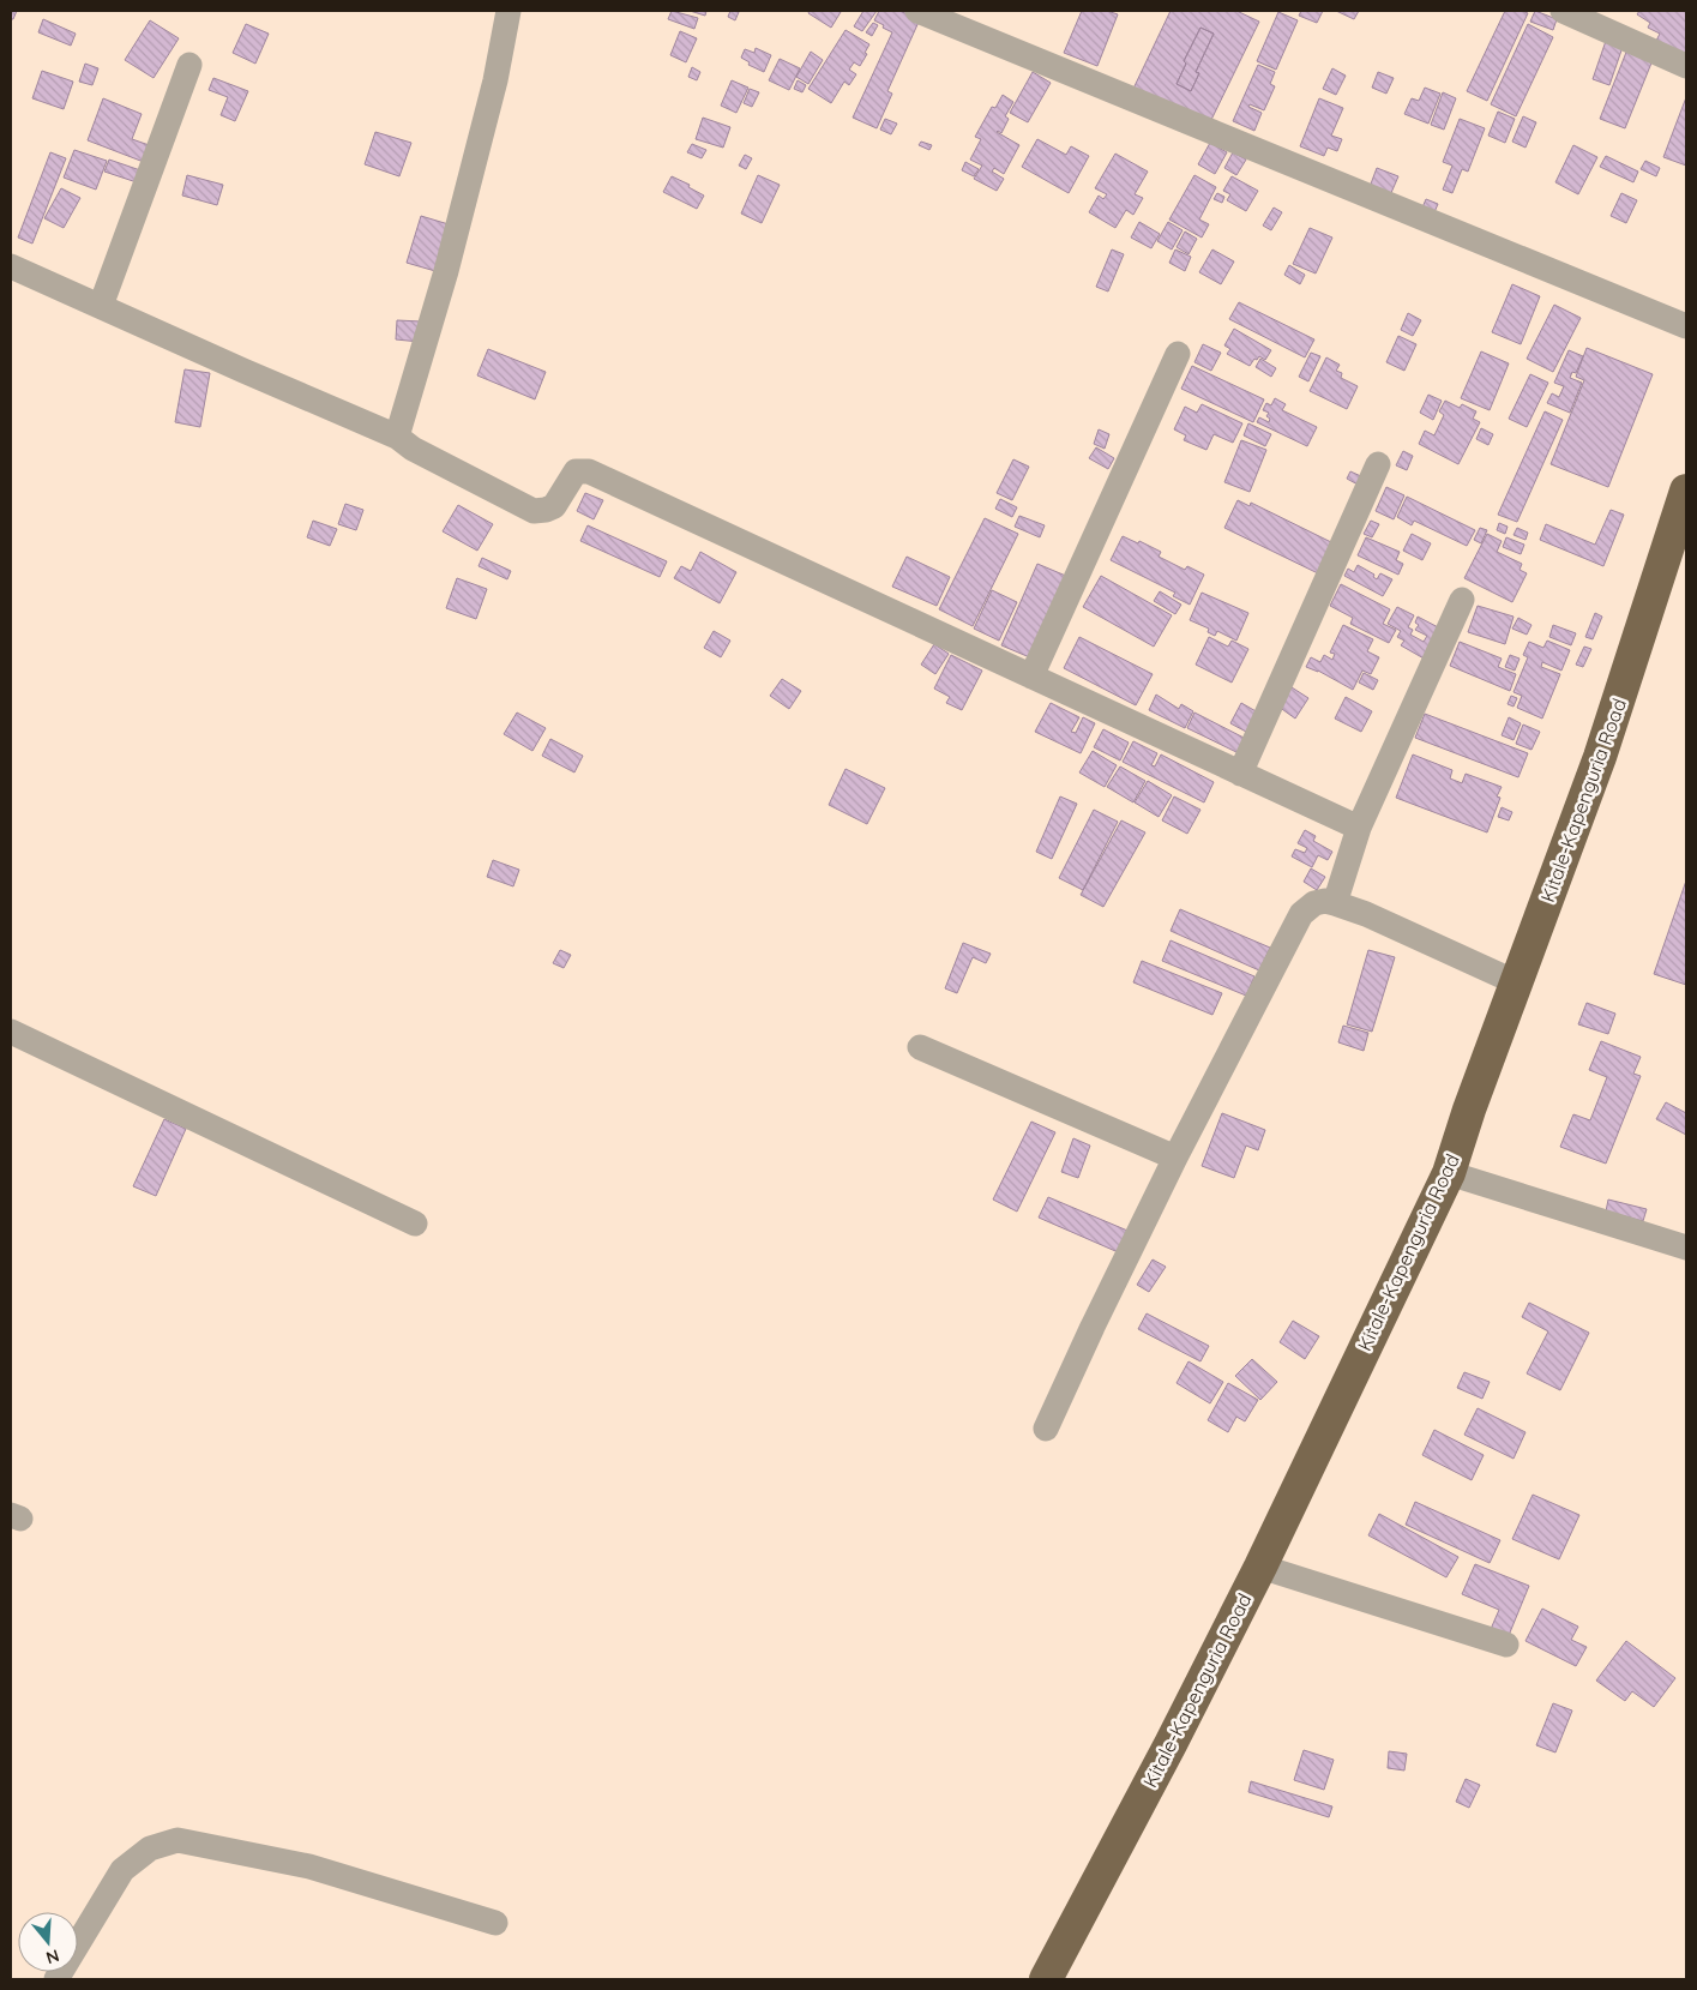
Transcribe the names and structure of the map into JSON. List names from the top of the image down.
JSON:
{
  "streets": {
    "highway": ["Kitale-Kapenguria Road"]
  },
  "north": "bottom"
}
